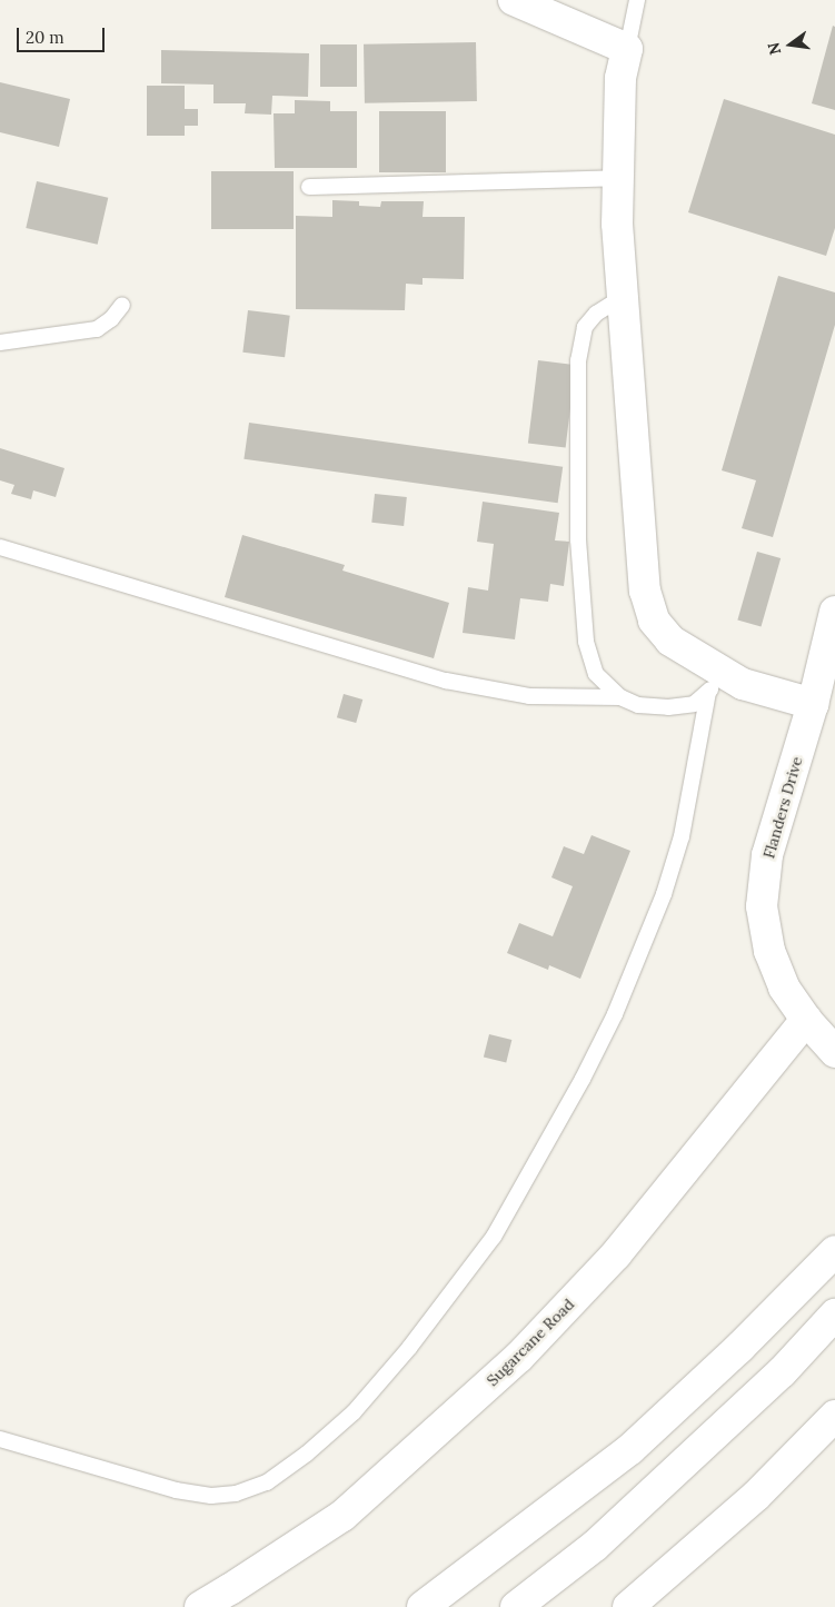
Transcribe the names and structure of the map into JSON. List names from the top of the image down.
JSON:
{
  "streets": {
    "main road": ["Flanders Drive", "Sugarcane Road"]
  },
  "crossings": [
    ["Flanders Drive", "Sugarcane Road"]
  ],
  "scale_bar": "20 m",
  "north": "left"
}
